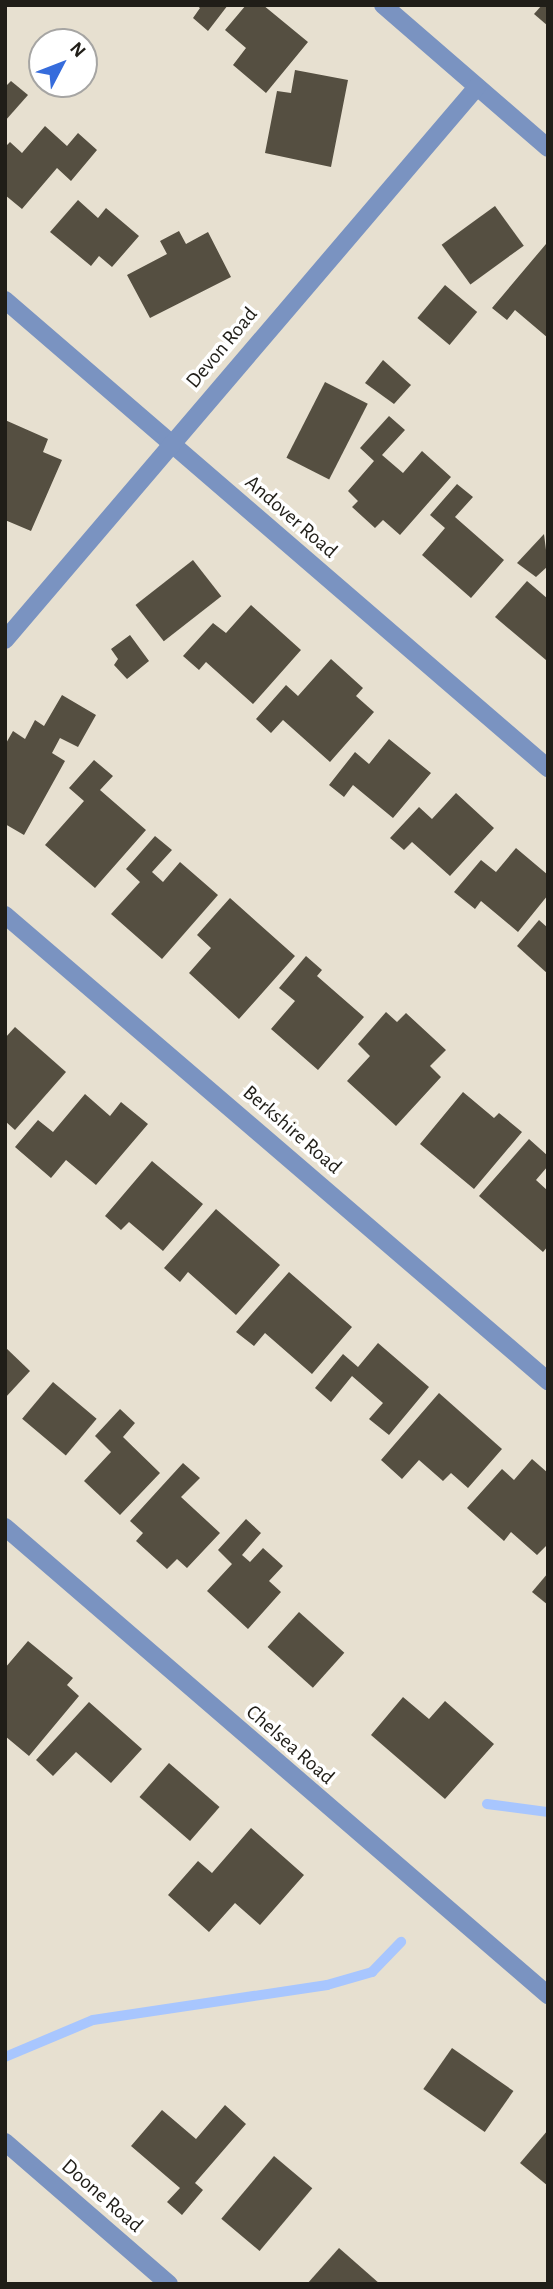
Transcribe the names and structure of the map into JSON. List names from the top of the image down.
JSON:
{
  "streets": {
    "street": [
      "Devon Road",
      "Andover Road",
      "Berkshire Road",
      "Chelsea Road",
      "Doone Road"
    ]
  },
  "crossings": [
    ["Devon Road", "Andover Road"]
  ],
  "north": "top right"
}
